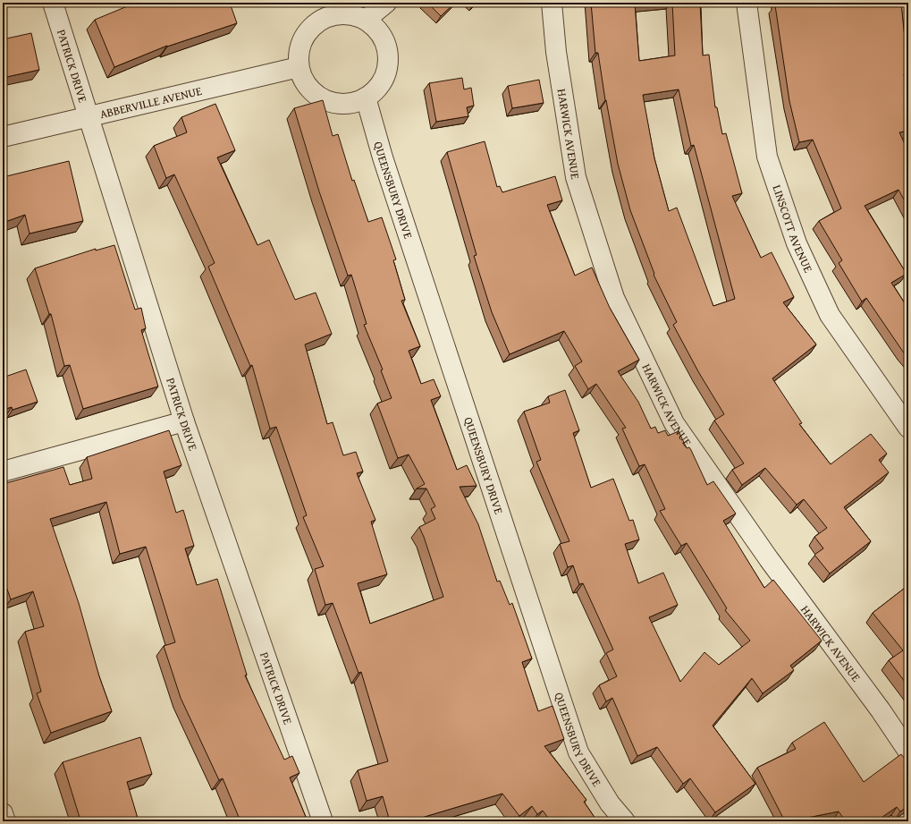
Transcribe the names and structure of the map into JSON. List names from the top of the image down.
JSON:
{
  "streets": {
    "street": [
      "PATRICK DRIVE",
      "ABBERVILLE AVENUE",
      "HARWICK AVENUE",
      "QUEENSBURY DRIVE",
      "LINSCOTT AVENUE"
    ]
  },
  "crossings": [
    ["PATRICK DRIVE", "ABBERVILLE AVENUE"],
    ["ABBERVILLE AVENUE", "QUEENSBURY DRIVE"]
  ]
}
